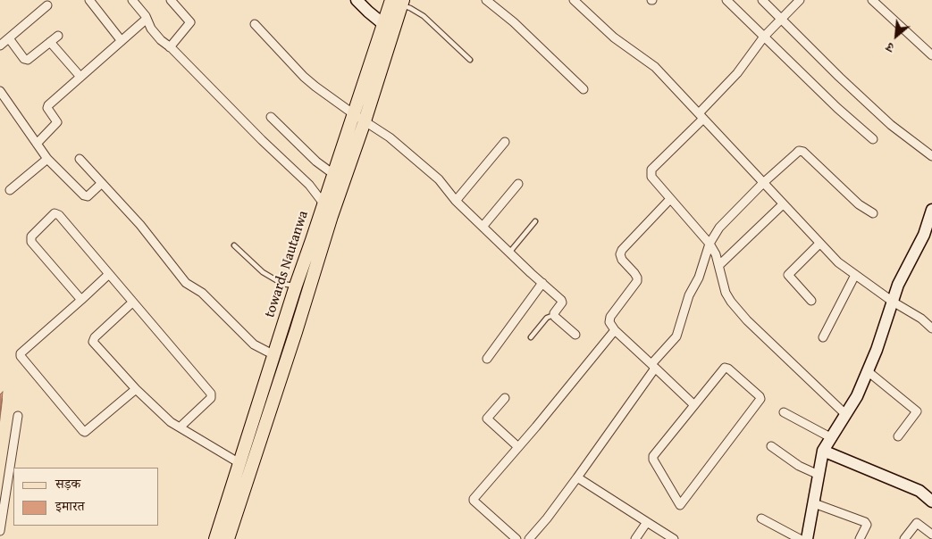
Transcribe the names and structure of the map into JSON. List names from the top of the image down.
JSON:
{
  "streets": {
    "main road": ["towards Nautanwa"]
  },
  "legend": ["सड़क", "इमारत"],
  "north": "bottom left"
}
